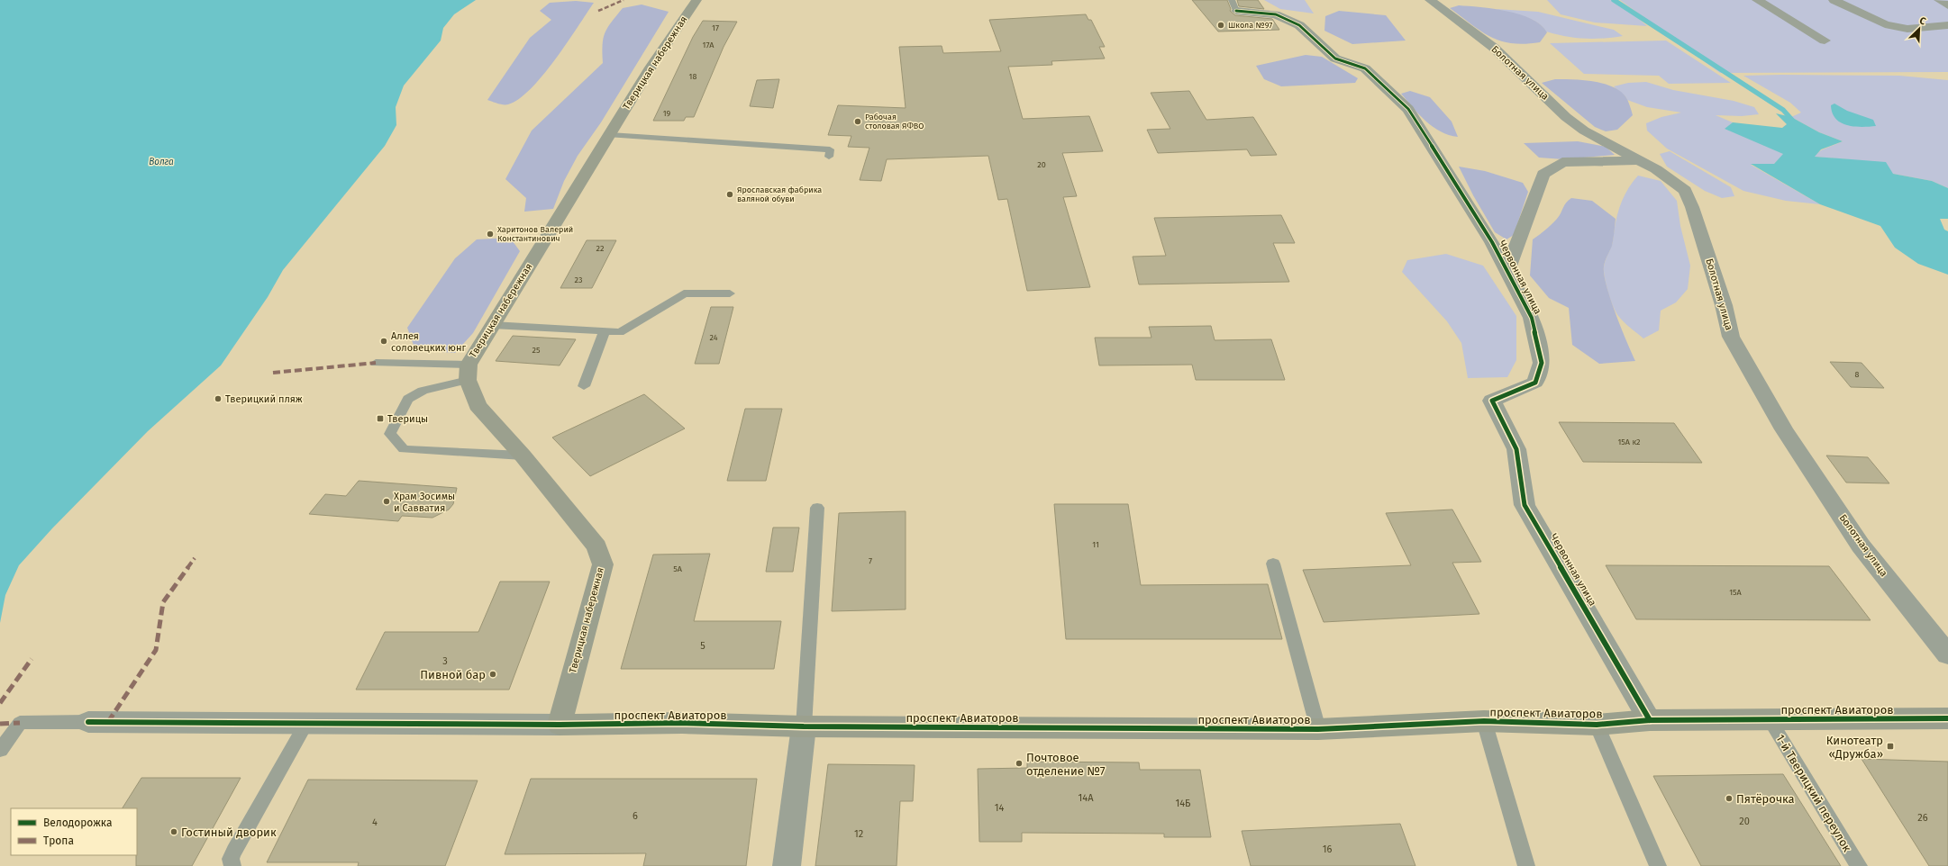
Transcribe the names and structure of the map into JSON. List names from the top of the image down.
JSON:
{
  "streets": {
    "street": [
      "Тверицкая набережная",
      "Болотная улица",
      "Червонная улица",
      "проспект Авиаторов"
    ],
    "lane": ["1-й Тверицкий переулок"]
  },
  "crossings": [
    ["Тверицкая набережная", "проспект Авиаторов"],
    ["Червонная улица", "проспект Авиаторов"],
    ["проспект Авиаторов", "1-й Тверицкий переулок"]
  ],
  "water": ["Волга"],
  "places": {
    "other": [
      "Школа №97",
      "Рабочая столовая ЯФВО",
      "Ярославская фабрика валяной обуви",
      "Харитонов Валерий Константинович",
      "Аллея соловецких юнг",
      "Тверицкий пляж",
      "Храм Зосимы и Савватия",
      "Пивной бар",
      "Почтовое отделение №7",
      "Пятёрочка",
      "Гостиный дворик"
    ],
    "transit": ["Тверицы", "Кинотеатр «Дружба»"]
  },
  "house_numbers": [
    "17",
    "17А",
    "18",
    "19",
    "20",
    "22",
    "23",
    "24",
    "25",
    "8",
    "15А к2",
    "11",
    "7",
    "5А",
    "15А",
    "5",
    "3",
    "14А",
    "14Б",
    "14",
    "6",
    "26",
    "20",
    "4",
    "12",
    "16"
  ],
  "legend": ["Велодорожка", "Тропа"],
  "north": "top right"
}
